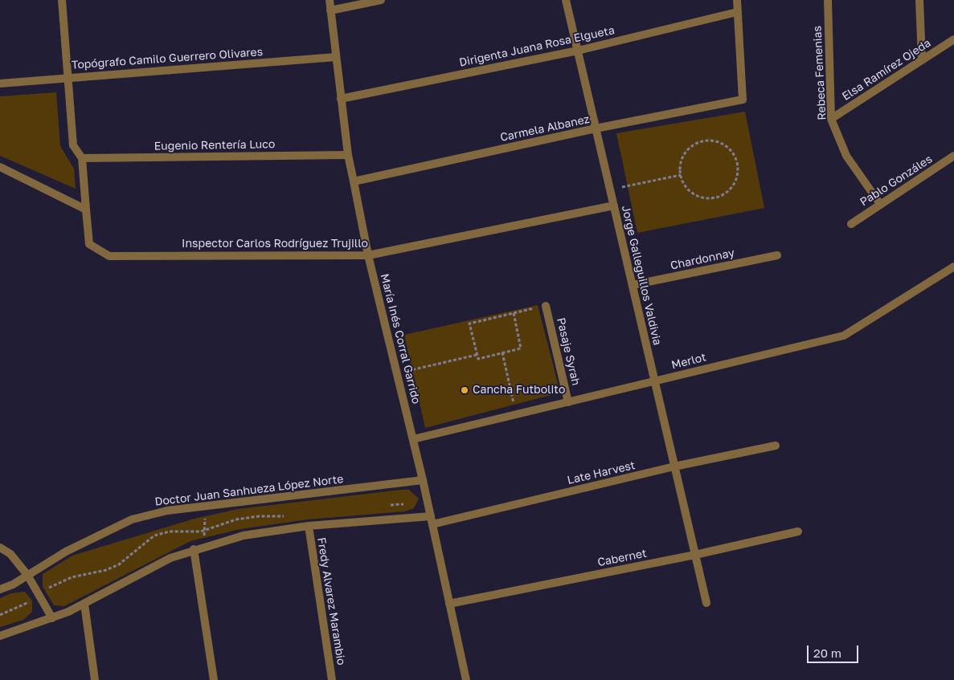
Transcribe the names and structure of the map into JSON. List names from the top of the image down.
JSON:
{
  "streets": {
    "street": [
      "Dirigenta Juana Rosa Elgueta",
      "Topógrafo Camilo Guerrero Olivares",
      "Elsa Ramírez Ojeda",
      "Rebeca Femenias",
      "Carmela Albanez",
      "Eugenio Rentería Luco",
      "Pablo Gonzáles",
      "Inspector Carlos Rodríguez Trujillo",
      "Chardonnay",
      "Jorge Galleguillos Valdivia",
      "María Inés Corral Garrido",
      "Pasaje Syrah",
      "Merlot",
      "Late Harvest",
      "Doctor Juan Sanhueza López Norte",
      "Cabernet",
      "Fredy Alvarez Marambio"
    ]
  },
  "crossings": [
    ["Dirigenta Juana Rosa Elgueta", "Carmela Albanez"],
    ["Dirigenta Juana Rosa Elgueta", "Jorge Galleguillos Valdivia"],
    ["Dirigenta Juana Rosa Elgueta", "María Inés Corral Garrido"],
    ["Topógrafo Camilo Guerrero Olivares", "María Inés Corral Garrido"],
    ["Elsa Ramírez Ojeda", "Rebeca Femenias"],
    ["Rebeca Femenias", "Pablo Gonzáles"],
    ["Carmela Albanez", "Jorge Galleguillos Valdivia"],
    ["Carmela Albanez", "María Inés Corral Garrido"],
    ["Eugenio Rentería Luco", "María Inés Corral Garrido"],
    ["Inspector Carlos Rodríguez Trujillo", "Jorge Galleguillos Valdivia"],
    ["Inspector Carlos Rodríguez Trujillo", "María Inés Corral Garrido"],
    ["Chardonnay", "Jorge Galleguillos Valdivia"],
    ["Jorge Galleguillos Valdivia", "Merlot"],
    ["Jorge Galleguillos Valdivia", "Late Harvest"],
    ["Jorge Galleguillos Valdivia", "Cabernet"],
    ["María Inés Corral Garrido", "Merlot"],
    ["María Inés Corral Garrido", "Late Harvest"],
    ["María Inés Corral Garrido", "Doctor Juan Sanhueza López Norte"],
    ["María Inés Corral Garrido", "Cabernet"],
    ["Pasaje Syrah", "Merlot"],
    ["Late Harvest", "Fredy Alvarez Marambio"]
  ],
  "places": ["Cancha Futbolito"],
  "scale_bar": "20 m"
}
